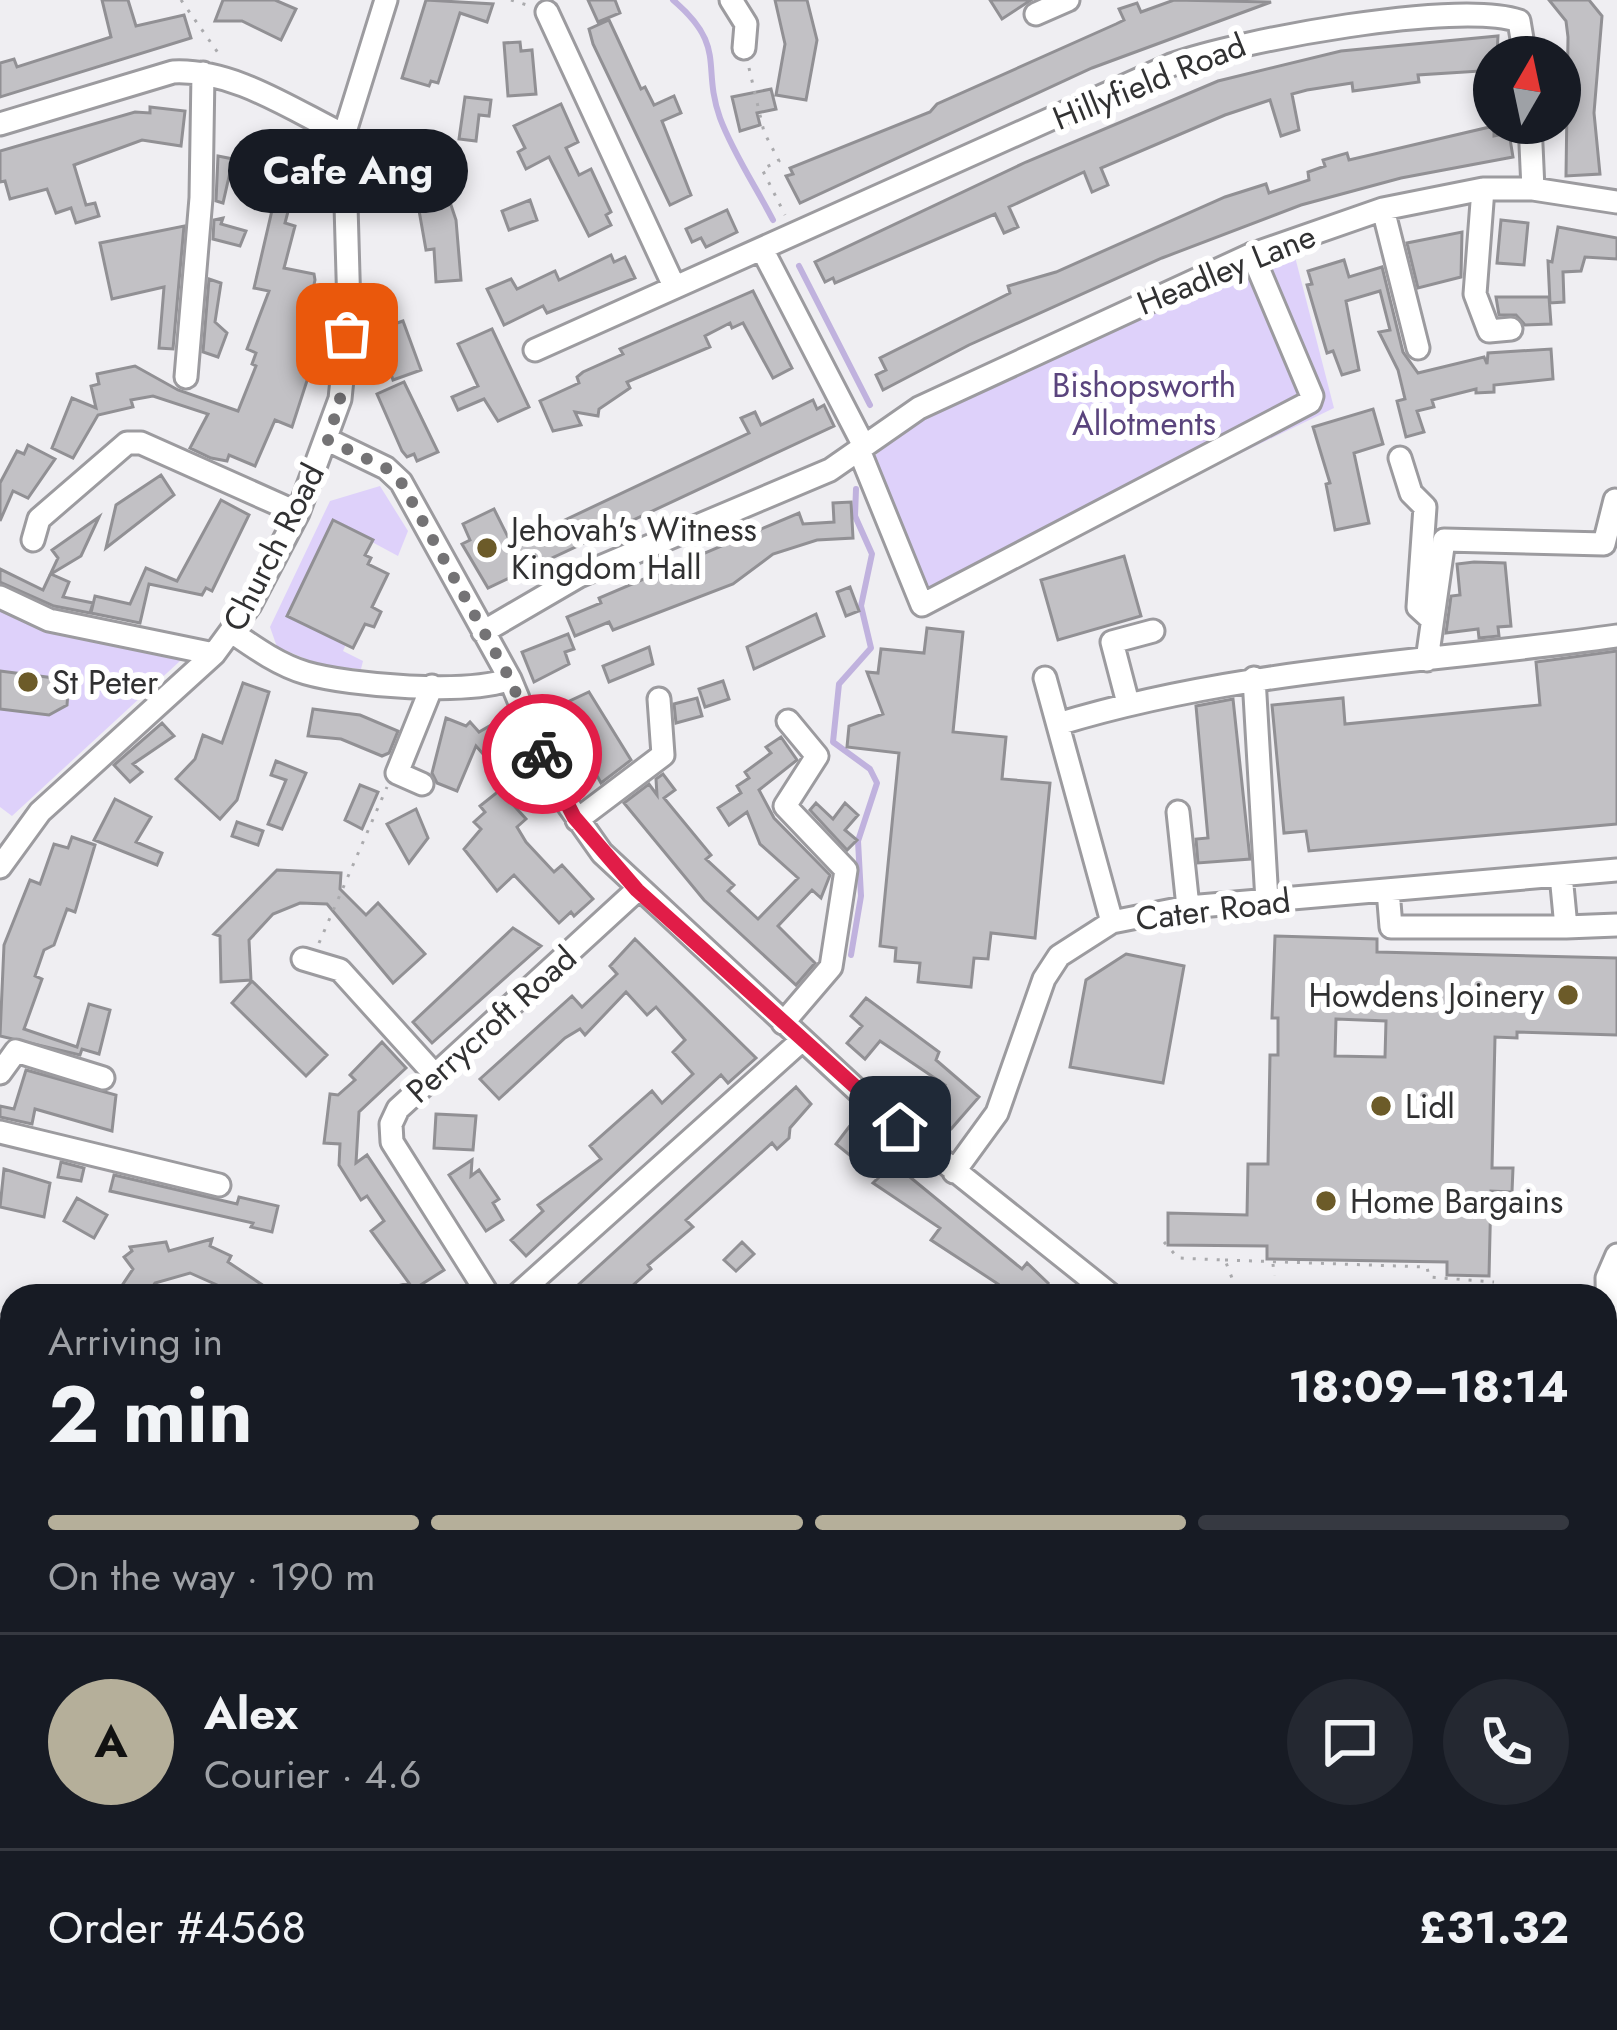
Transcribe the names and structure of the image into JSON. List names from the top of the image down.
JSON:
{
  "streets": {
    "street": [
      "Hillyfield Road",
      "Headley Lane",
      "Church Road",
      "Cater Road",
      "Perrycroft Road"
    ]
  },
  "parks": ["Bishopsworth Allotments"],
  "places": [
    "Cafe Ang",
    "Jehovah's Witness Kingdom Hall",
    "St Peter",
    "Howdens Joinery",
    "Lidl",
    "Home Bargains"
  ],
  "north": "top",
  "page": {
    "bubble": "Cafe Ang",
    "heading": ["2 min", "Arriving in", "18:09–18:14"],
    "panel": [
      "Alex",
      "Courier · 4.6",
      "Order #4568",
      "£31.32"
    ],
    "bar": "On the way · 190 m",
    "round": "A"
  }
}
